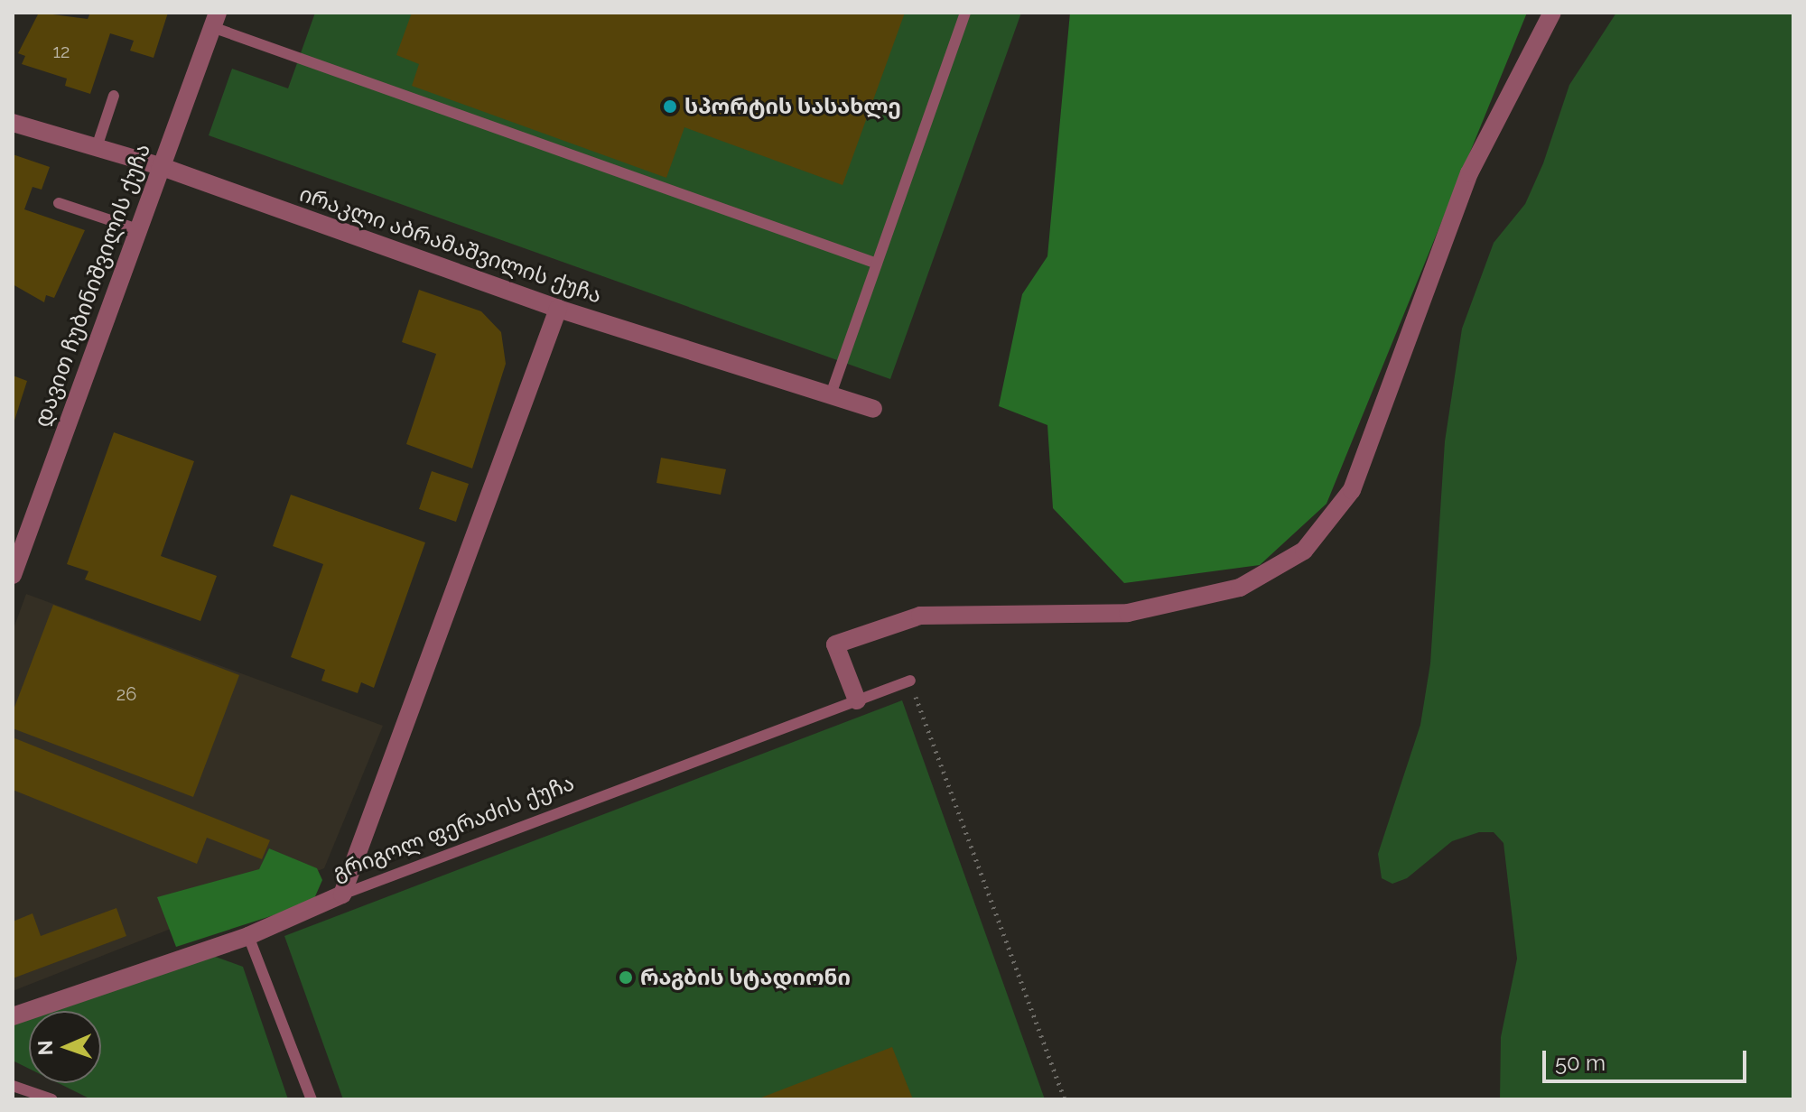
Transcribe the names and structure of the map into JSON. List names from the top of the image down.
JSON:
{
  "streets": {
    "street": ["ირაკლი აბრამაშვილის ქუჩა", "დავით ჩუბინიშვილის ქუჩა", "გრიგოლ ფერაძის ქუჩა"]
  },
  "crossings": [
    ["ირაკლი აბრამაშვილის ქუჩა", "დავით ჩუბინიშვილის ქუჩა"]
  ],
  "places": ["სპორტის სასახლე", "რაგბის სტადიონი"],
  "house_numbers": ["12", "26"],
  "scale_bar": "50 m",
  "north": "left"
}
